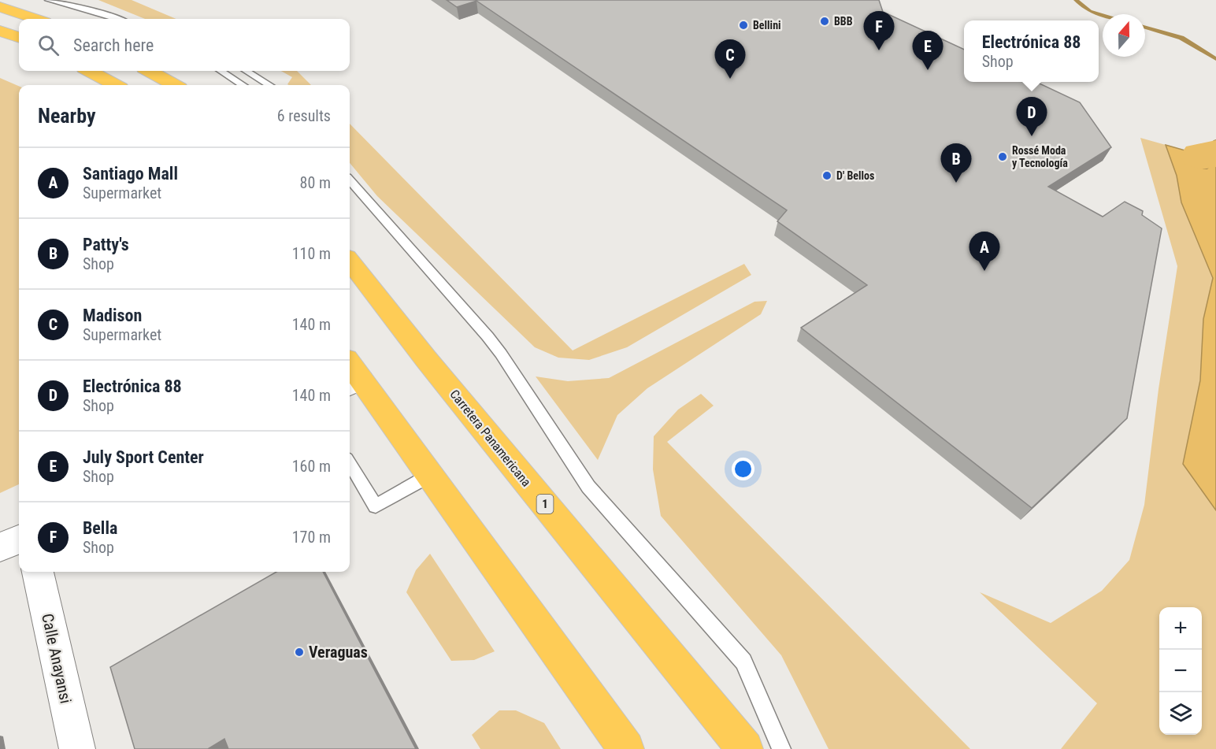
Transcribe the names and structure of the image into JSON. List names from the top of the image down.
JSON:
{
  "streets": {
    "highway": ["Carretera Panamericana", "1"],
    "street": ["Calle Anayansi"]
  },
  "places": [
    "BBB",
    "Bellini",
    "Rossé Moda y Tecnología",
    "D' Bellos",
    "Veraguas"
  ],
  "north": "top",
  "page": {
    "pins": [
      "F",
      "E",
      "C",
      "D",
      "B",
      "A"
    ],
    "search": "Search here",
    "popup": ["Electrónica 88", "Shop"],
    "heading": ["Nearby", "6 results"],
    "list": [
      {
        "mark": "A",
        "name": "Santiago Mall",
        "note": "Supermarket",
        "value": "80 m"
      },
      {
        "mark": "B",
        "name": "Patty's",
        "note": "Shop",
        "value": "110 m"
      },
      {
        "mark": "C",
        "name": "Madison",
        "note": "Supermarket",
        "value": "140 m"
      },
      {
        "mark": "D",
        "name": "Electrónica 88",
        "note": "Shop",
        "value": "140 m"
      },
      {
        "mark": "E",
        "name": "July Sport Center",
        "note": "Shop",
        "value": "160 m"
      },
      {
        "mark": "F",
        "name": "Bella",
        "note": "Shop",
        "value": "170 m"
      }
    ],
    "map_buttons": ["+", "−"]
  }
}
